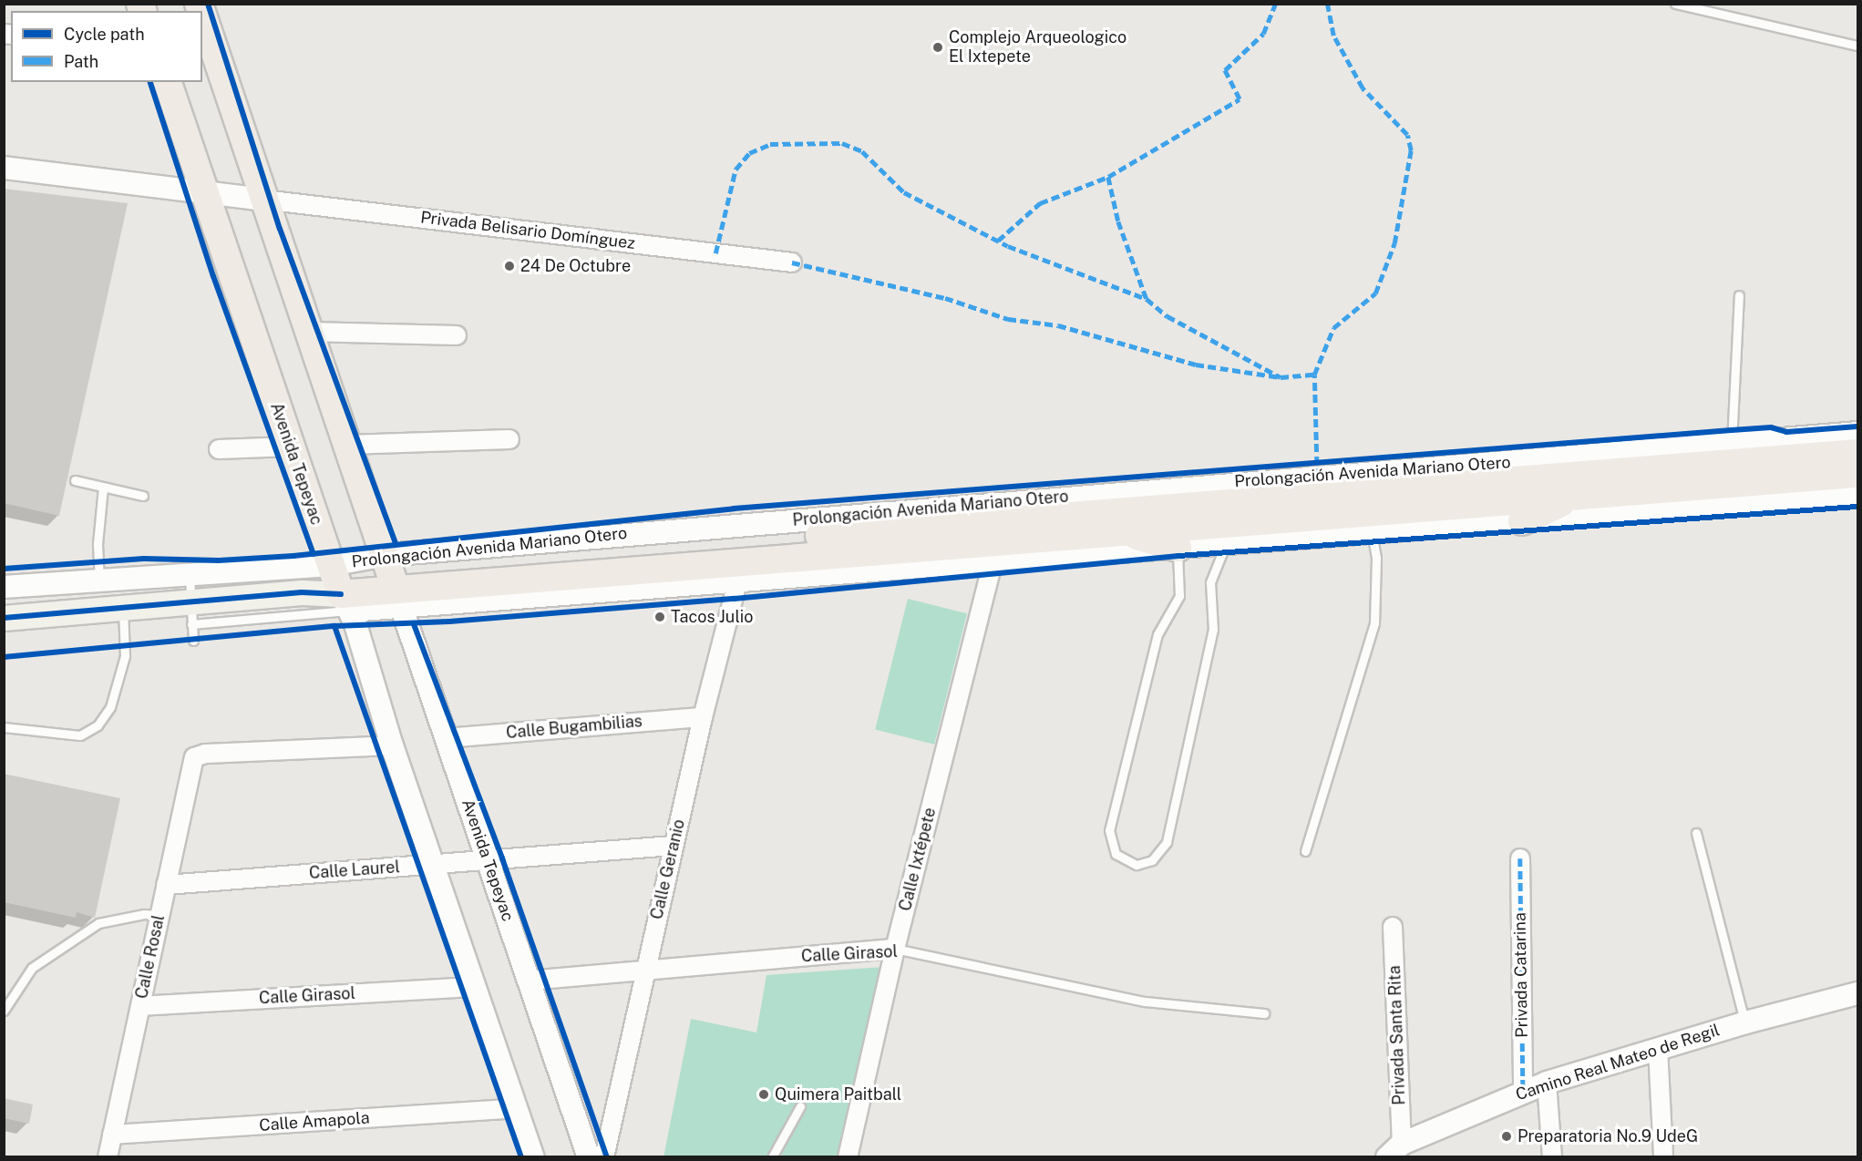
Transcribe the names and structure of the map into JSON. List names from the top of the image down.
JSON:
{
  "streets": {
    "main road": ["Avenida Tepeyac", "Prolongación Avenida Mariano Otero"],
    "street": [
      "Privada Belisario Domínguez",
      "Calle Bugambilias",
      "Calle Ixtépete",
      "Calle Geranio",
      "Calle Laurel",
      "Calle Girasol",
      "Calle Rosal",
      "Privada Catarina",
      "Privada Santa Rita",
      "Camino Real Mateo de Regil",
      "Calle Amapola"
    ]
  },
  "crossings": [
    ["Privada Belisario Domínguez", "Avenida Tepeyac"],
    ["Avenida Tepeyac", "Prolongación Avenida Mariano Otero"],
    ["Avenida Tepeyac", "Calle Bugambilias"],
    ["Avenida Tepeyac", "Calle Laurel"],
    ["Avenida Tepeyac", "Calle Girasol"],
    ["Avenida Tepeyac", "Calle Rosal"],
    ["Avenida Tepeyac", "Calle Amapola"],
    ["Prolongación Avenida Mariano Otero", "Calle Ixtépete"],
    ["Prolongación Avenida Mariano Otero", "Calle Geranio"],
    ["Calle Bugambilias", "Calle Geranio"],
    ["Calle Ixtépete", "Calle Girasol"],
    ["Calle Geranio", "Calle Laurel"],
    ["Calle Geranio", "Calle Girasol"],
    ["Calle Laurel", "Calle Rosal"],
    ["Calle Girasol", "Calle Rosal"],
    ["Calle Rosal", "Calle Amapola"],
    ["Privada Catarina", "Camino Real Mateo de Regil"],
    ["Privada Santa Rita", "Camino Real Mateo de Regil"]
  ],
  "places": [
    "Complejo Arqueologico El Ixtepete",
    "24 De Octubre",
    "Tacos Julio",
    "Quimera Paitball",
    "Preparatoria No.9 UdeG"
  ],
  "legend": ["Cycle path", "Path"]
}
